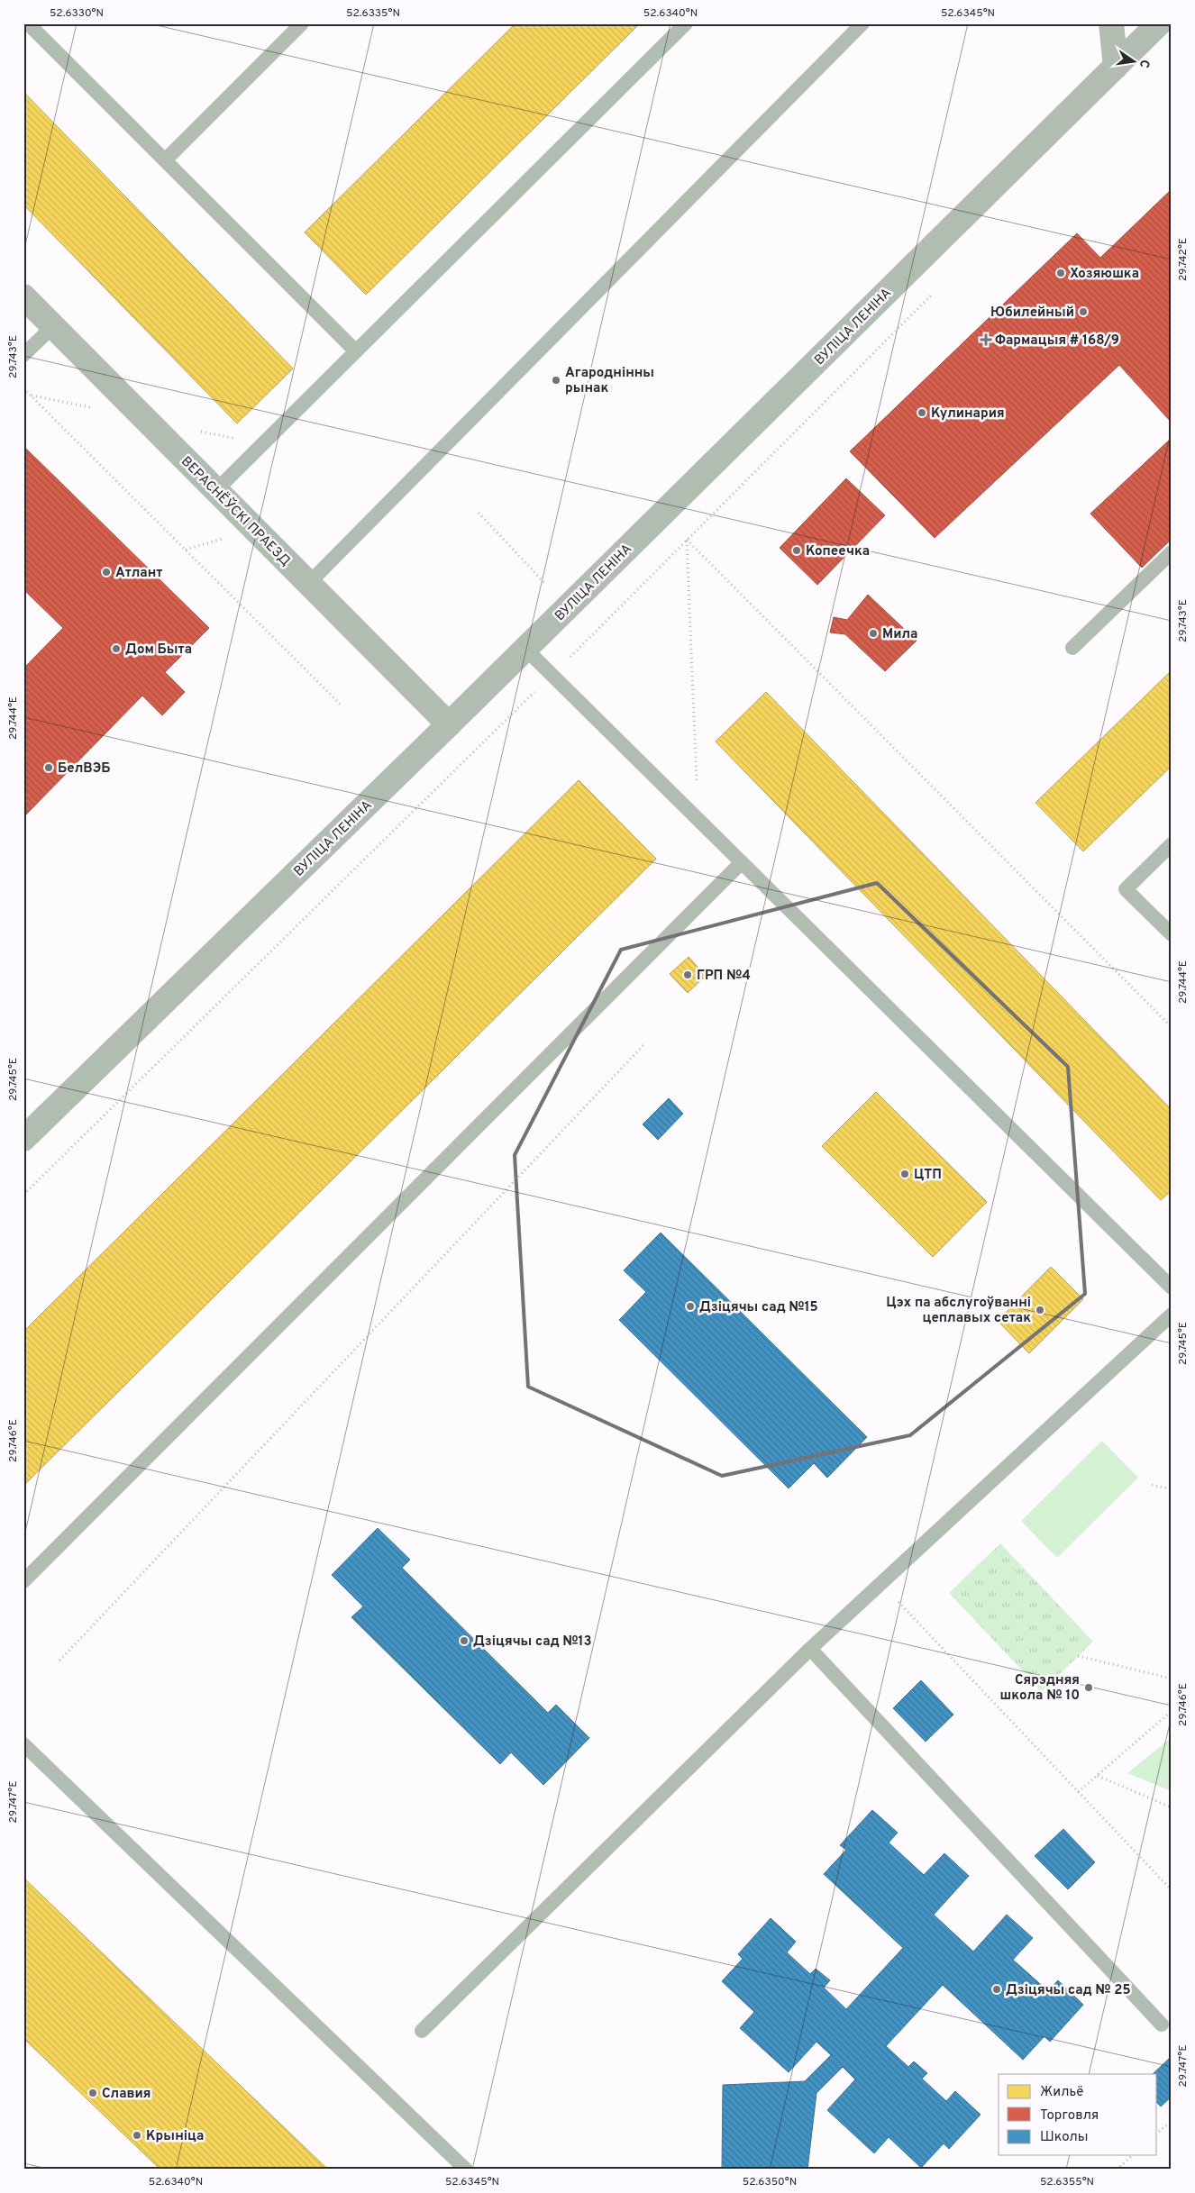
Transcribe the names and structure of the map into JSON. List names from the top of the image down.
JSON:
{
  "streets": {
    "street": ["ВУЛІЦА ЛЕНІНА", "ВЕРАСНЁЎСКІ ПРАЕЗД"]
  },
  "crossings": [
    ["ВУЛІЦА ЛЕНІНА", "ВЕРАСНЁЎСКІ ПРАЕЗД"]
  ],
  "places": {
    "other": [
      "Хозяюшка",
      "Юбилейный",
      "Агароднінны рынак",
      "Кулинария",
      "Копеечка",
      "Атлант",
      "Мила",
      "Дом Быта",
      "БелВЭБ",
      "ГРП №4",
      "ЦТП",
      "Дзіцячы сад №15",
      "Цэх па абслугоўванні цеплавых сетак",
      "Дзіцячы сад №13",
      "Сярэдняя школа № 10",
      "Дзіцячы сад № 25",
      "Славия",
      "Крыніца"
    ],
    "health": ["Фармацыя # 168/9"]
  },
  "legend": ["Жильё", "Торговля", "Школы"],
  "north": "right",
  "coordinates": [
    "52.6330°N",
    "52.6335°N",
    "52.6340°N",
    "52.6345°N",
    "29.742°E",
    "29.743°E",
    "29.744°E",
    "29.745°E",
    "29.746°E",
    "29.747°E",
    "52.6350°N",
    "52.6355°N"
  ]
}
